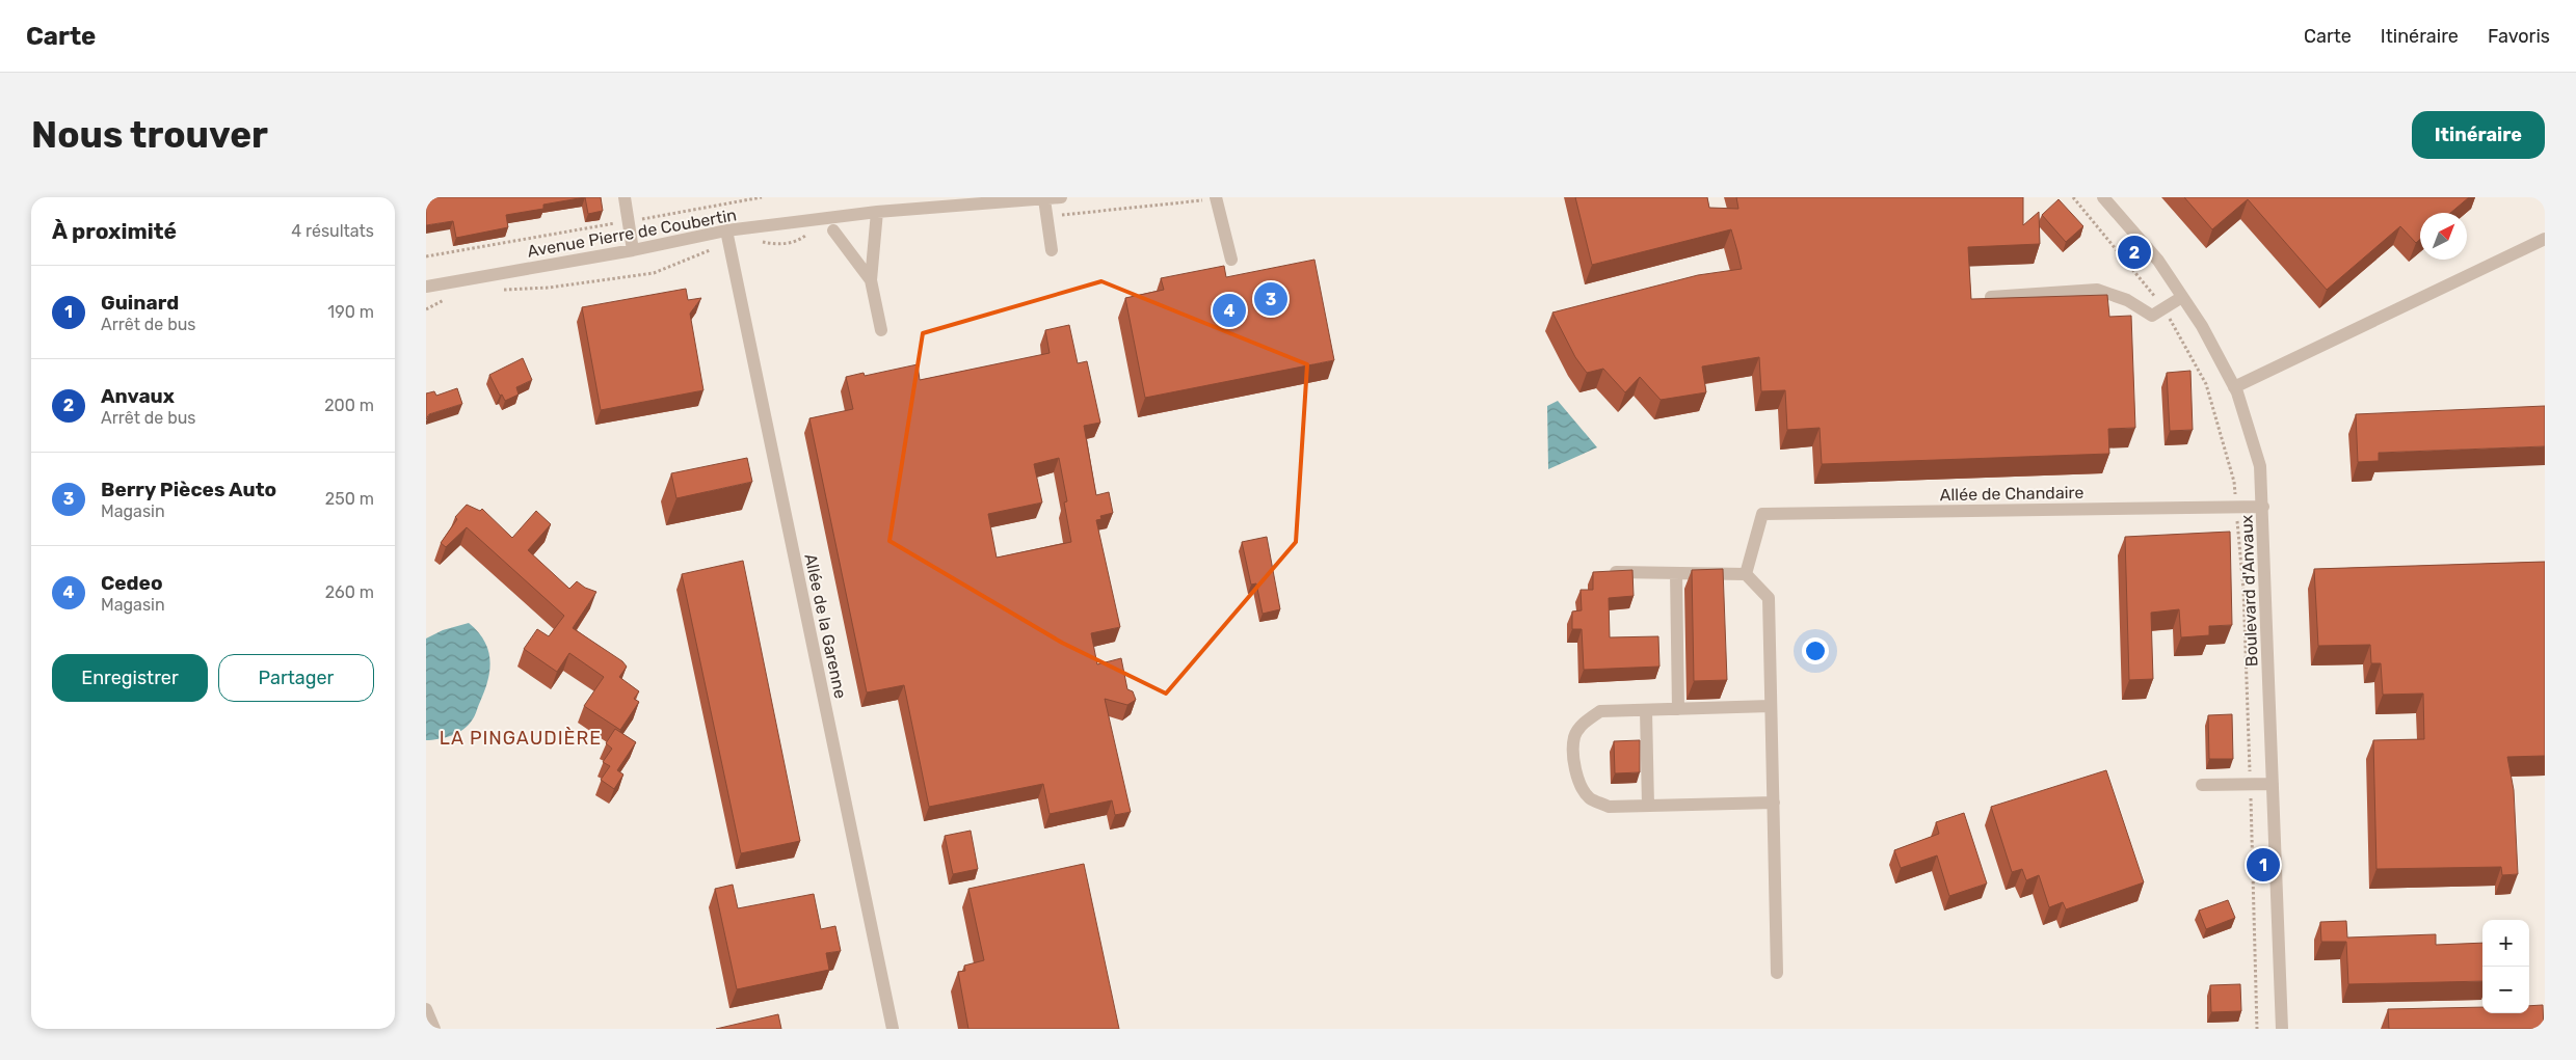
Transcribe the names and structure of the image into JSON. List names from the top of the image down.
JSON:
{
  "streets": {
    "street": [
      "Avenue Pierre de Coubertin",
      "Allée de Chandaire",
      "Boulevard d'Anvaux",
      "Allée de la Garenne"
    ]
  },
  "crossings": [
    ["Avenue Pierre de Coubertin", "Allée de la Garenne"],
    ["Allée de Chandaire", "Boulevard d'Anvaux"]
  ],
  "districts": ["LA PINGAUDIÈRE"],
  "north": "top right",
  "page": {
    "header": "Carte",
    "nav": ["Carte", "Itinéraire", "Favoris"],
    "buttons": [
      "Itinéraire",
      ["Enregistrer", "Partager"]
    ],
    "title": "Nous trouver",
    "heading": ["À proximité", "4 résultats"],
    "pins": [
      "2",
      "3",
      "4",
      "1"
    ],
    "list": [
      {
        "mark": "1",
        "name": "Guinard",
        "note": "Arrêt de bus",
        "value": "190 m"
      },
      {
        "mark": "2",
        "name": "Anvaux",
        "note": "Arrêt de bus",
        "value": "200 m"
      },
      {
        "mark": "3",
        "name": "Berry Pièces Auto",
        "note": "Magasin",
        "value": "250 m"
      },
      {
        "mark": "4",
        "name": "Cedeo",
        "note": "Magasin",
        "value": "260 m"
      }
    ],
    "map_buttons": ["+", "−"]
  }
}
